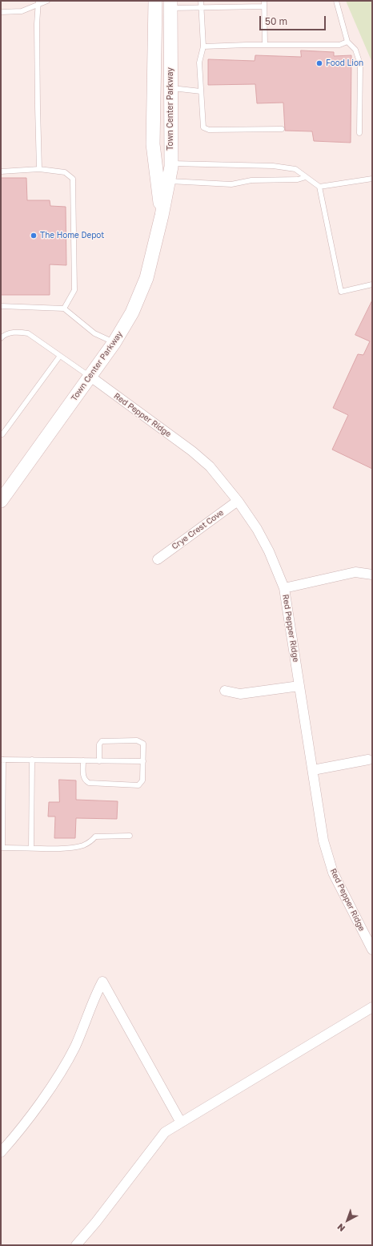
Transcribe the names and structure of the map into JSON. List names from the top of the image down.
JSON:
{
  "streets": {
    "street": ["Town Center Parkway", "Red Pepper Ridge", "Crye Crest Cove"]
  },
  "crossings": [
    ["Town Center Parkway", "Red Pepper Ridge"],
    ["Red Pepper Ridge", "Crye Crest Cove"]
  ],
  "places": ["Food Lion", "The Home Depot"],
  "scale_bar": "50 m",
  "north": "bottom left"
}
